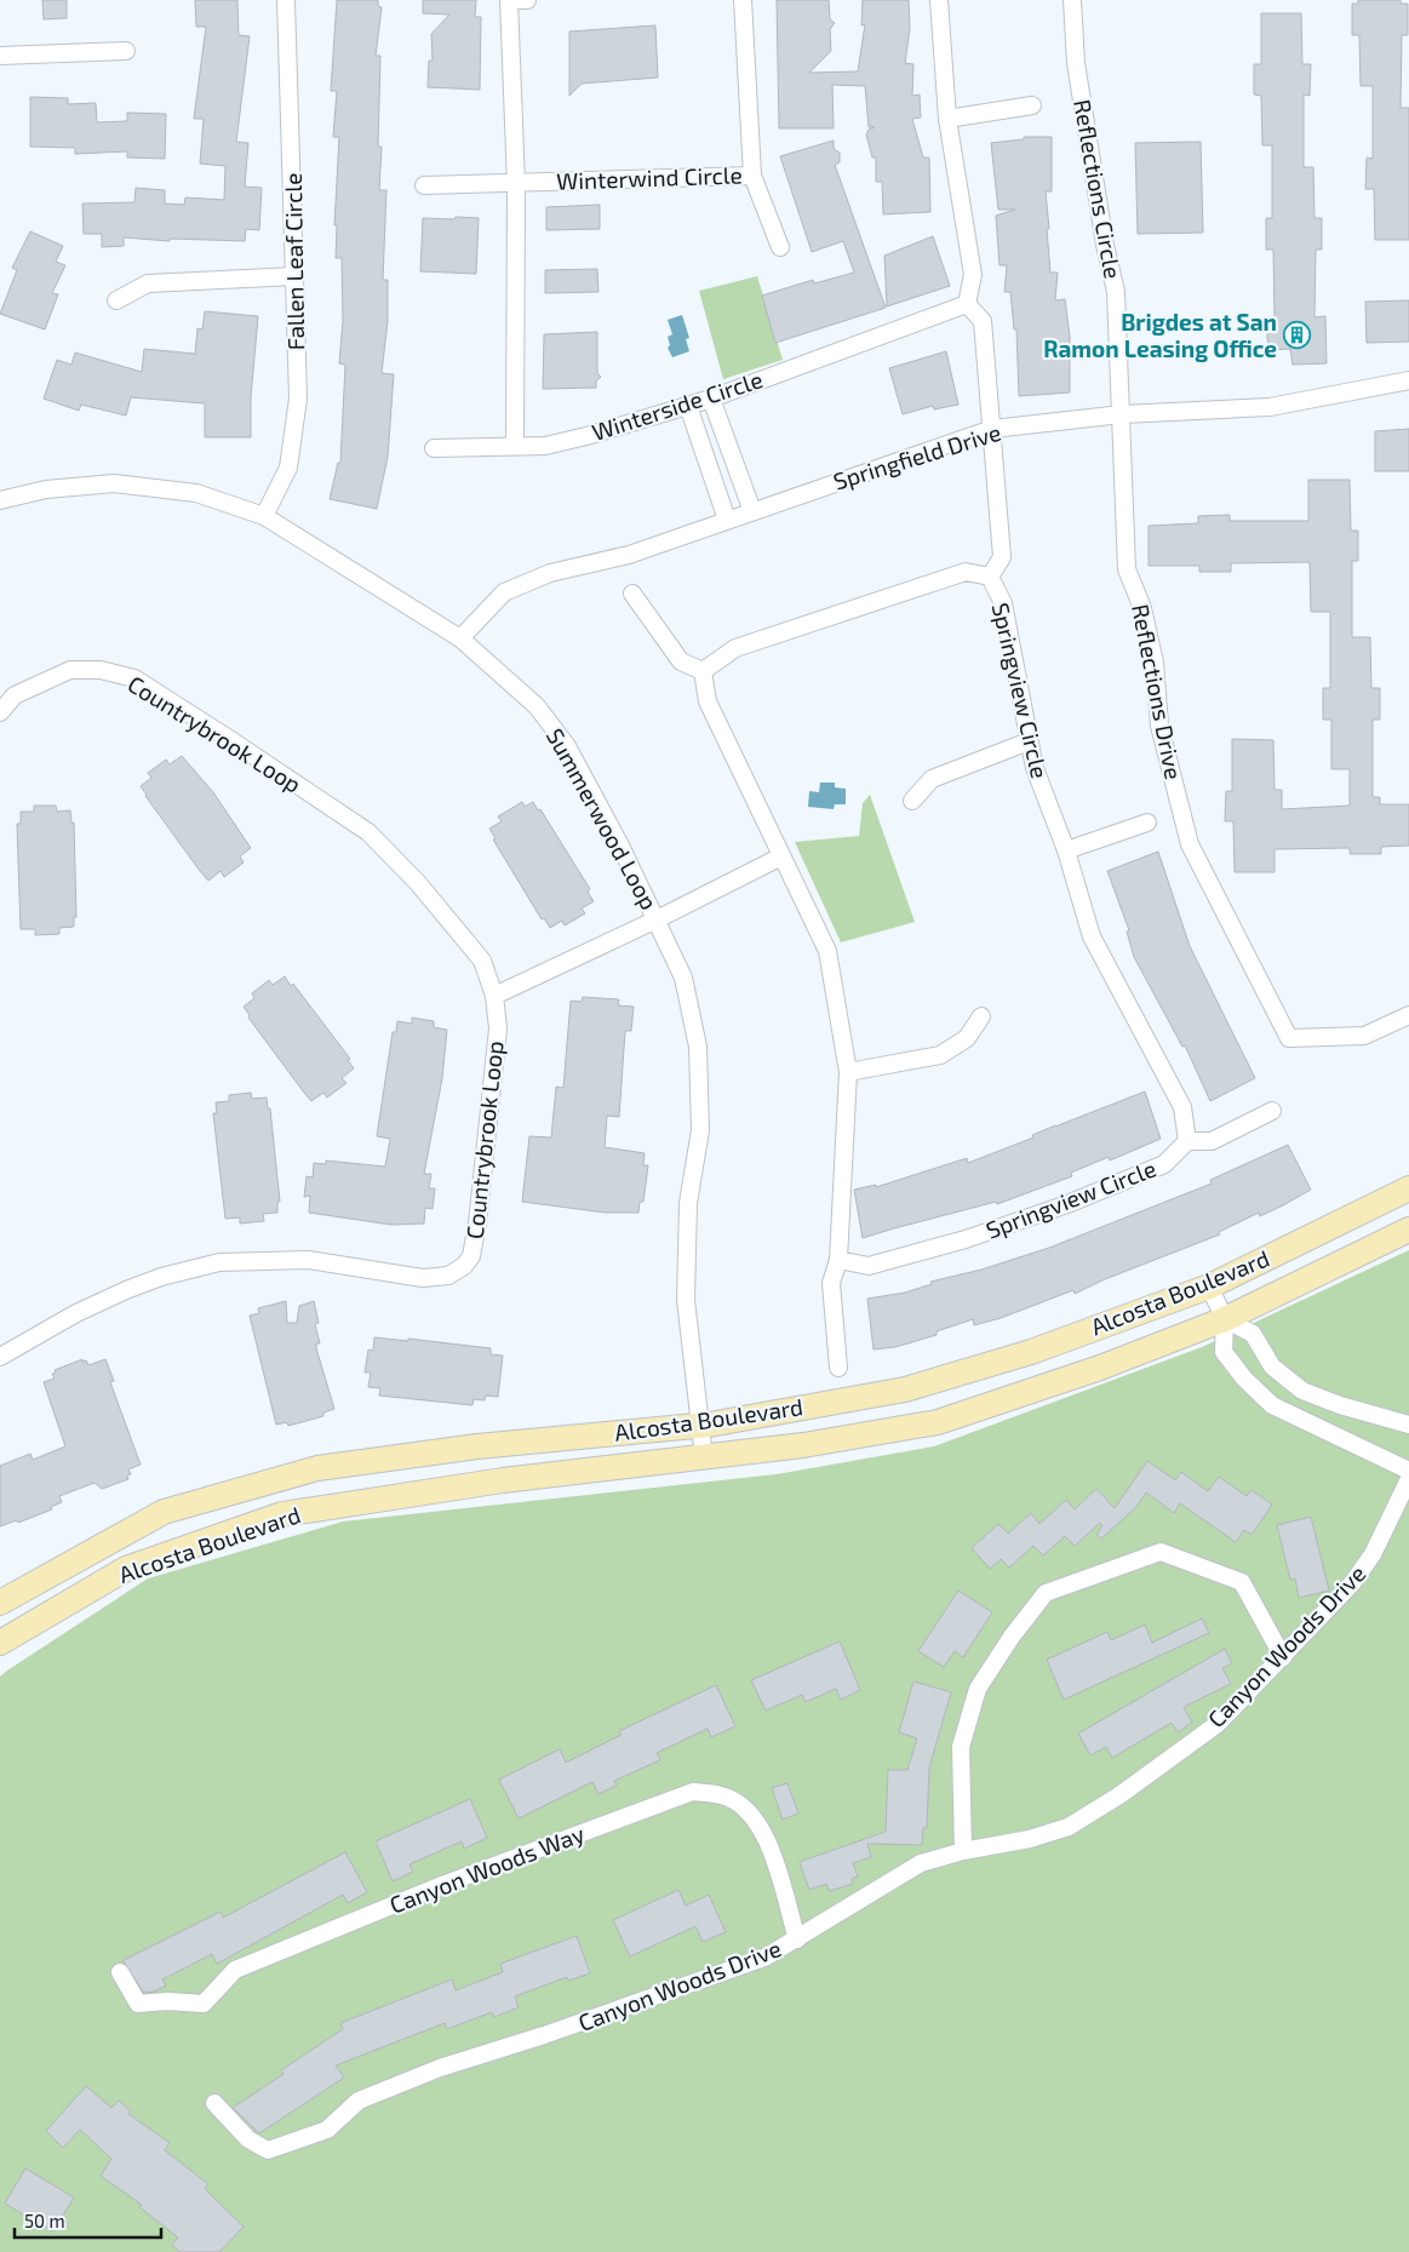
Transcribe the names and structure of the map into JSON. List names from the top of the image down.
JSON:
{
  "streets": {
    "main road": ["Alcosta Boulevard"],
    "street": [
      "Winterwind Circle",
      "Reflections Circle",
      "Fallen Leaf Circle",
      "Winterside Circle",
      "Springfield Drive",
      "Springview Circle",
      "Reflections Drive",
      "Countrybrook Loop",
      "Summerwood Loop",
      "Canyon Woods Drive",
      "Canyon Woods Way"
    ]
  },
  "crossings": [
    ["Reflections Circle", "Springfield Drive"],
    ["Reflections Circle", "Reflections Drive"],
    ["Fallen Leaf Circle", "Summerwood Loop"],
    ["Springfield Drive", "Reflections Drive"],
    ["Springfield Drive", "Summerwood Loop"],
    ["Summerwood Loop", "Alcosta Boulevard"],
    ["Canyon Woods Drive", "Canyon Woods Way"]
  ],
  "places": {
    "building": ["Brigdes at San Ramon Leasing Office"]
  },
  "scale_bar": "50 m"
}
